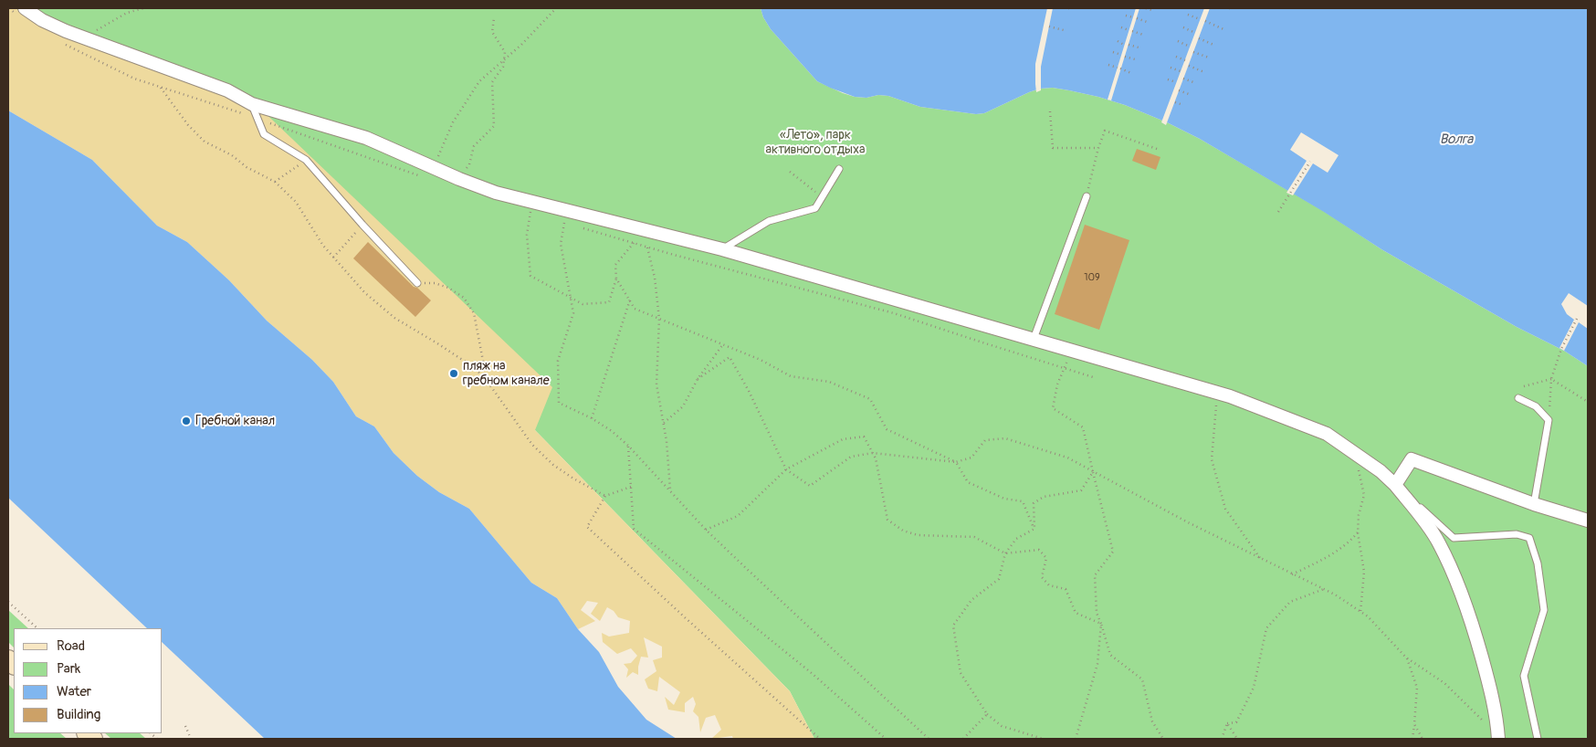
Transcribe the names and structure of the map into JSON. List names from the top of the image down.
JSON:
{
  "water": ["Волга"],
  "parks": ["«Лето», парк активного отдыха"],
  "places": ["пляж на гребном канале", "Гребной канал"],
  "house_numbers": ["109"],
  "legend": [
    "Road",
    "Park",
    "Water",
    "Building"
  ]
}
